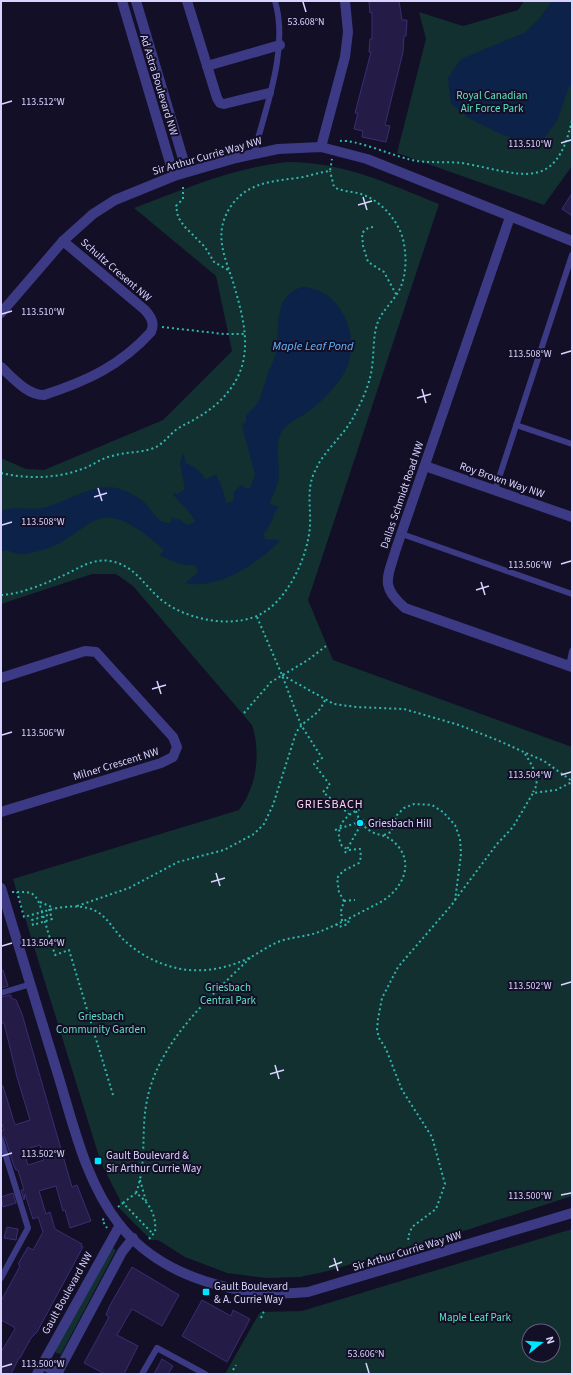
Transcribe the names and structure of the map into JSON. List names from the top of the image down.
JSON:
{
  "streets": {
    "street": [
      "Ad Astra Boulevard NW",
      "Sir Arthur Currie Way NW",
      "Schultz Cresent NW",
      "Roy Brown Way NW",
      "Dallas Schmidt Road NW",
      "Milner Crescent NW",
      "Gault Boulevard NW"
    ]
  },
  "crossings": [
    ["Ad Astra Boulevard NW", "Sir Arthur Currie Way NW"],
    ["Sir Arthur Currie Way NW", "Schultz Cresent NW"],
    ["Sir Arthur Currie Way NW", "Dallas Schmidt Road NW"],
    ["Sir Arthur Currie Way NW", "Gault Boulevard NW"],
    ["Roy Brown Way NW", "Dallas Schmidt Road NW"]
  ],
  "districts": ["GRIESBACH"],
  "water": ["Maple Leaf Pond"],
  "parks": [
    "Royal Canadian Air Force Park",
    "Griesbach Central Park",
    "Griesbach Community Garden",
    "Maple Leaf Park"
  ],
  "places": {
    "other": ["Griesbach Hill"],
    "transit": ["Gault Boulevard & Sir Arthur Currie Way", "Gault Boulevard & A. Currie Way"]
  },
  "north": "right",
  "coordinates": [
    "53.608°N",
    "113.512°W",
    "113.510°W",
    "113.508°W",
    "113.506°W",
    "113.504°W",
    "113.502°W",
    "113.500°W",
    "53.606°N"
  ]
}
